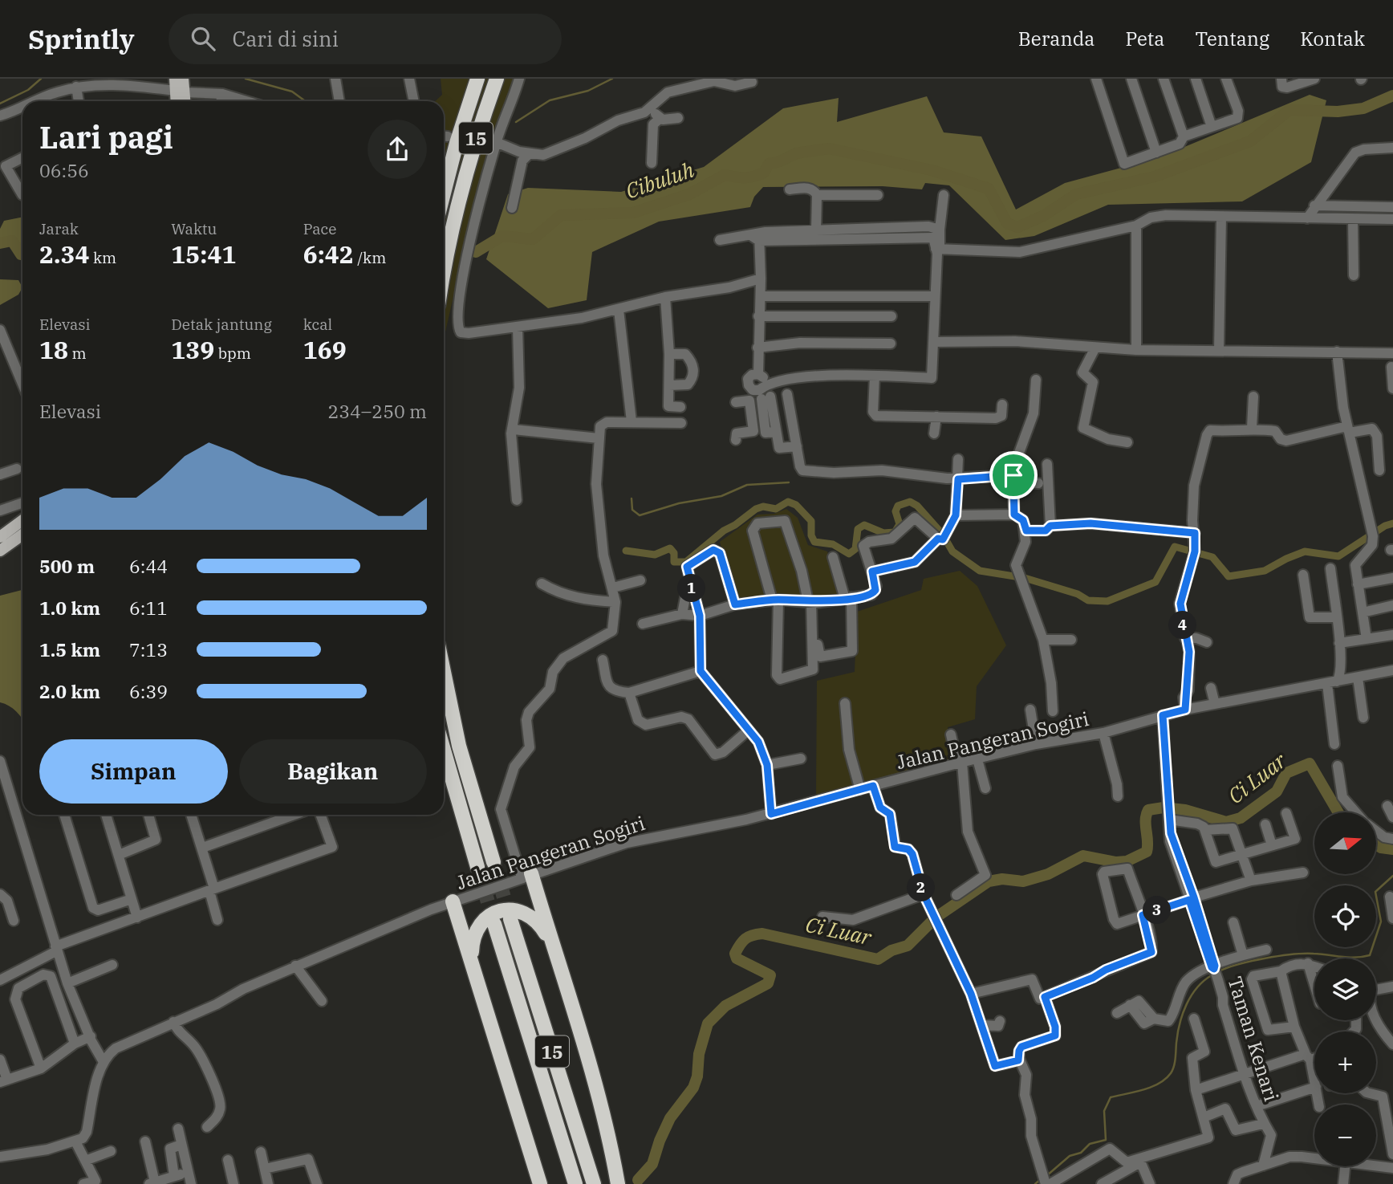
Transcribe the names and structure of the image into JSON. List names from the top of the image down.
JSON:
{
  "streets": {
    "highway": ["15"],
    "street": ["Jalan Pangeran Sogiri", "Taman Kenari"]
  },
  "crossings": [
    ["Jalan Pangeran Sogiri", "Taman Kenari"]
  ],
  "water": ["Cibuluh", "Ci Luar"],
  "north": "right",
  "page": {
    "header": "Sprintly",
    "search": "Cari di sini",
    "nav": [
      "Beranda",
      "Peta",
      "Tentang",
      "Kontak"
    ],
    "heading": ["Lari pagi", "06:56"],
    "stats": [
      ["Jarak", "2.34 km"],
      ["Waktu", "15:41"],
      ["Pace", "6:42 /km"],
      ["Elevasi", "18 m"],
      ["Detak jantung", "139 bpm"],
      ["kcal", "169"]
    ],
    "chart": ["Elevasi", "234–250 m"],
    "list": [
      {
        "name": "500 m",
        "note": "6:44"
      },
      {
        "name": "1.0 km",
        "note": "6:11"
      },
      {
        "name": "1.5 km",
        "note": "7:13"
      },
      {
        "name": "2.0 km",
        "note": "6:39"
      }
    ],
    "pins": [
      "1",
      "4",
      "2",
      "3"
    ],
    "buttons": ["Simpan", "Bagikan"],
    "map_buttons": ["+", "−"]
  }
}
